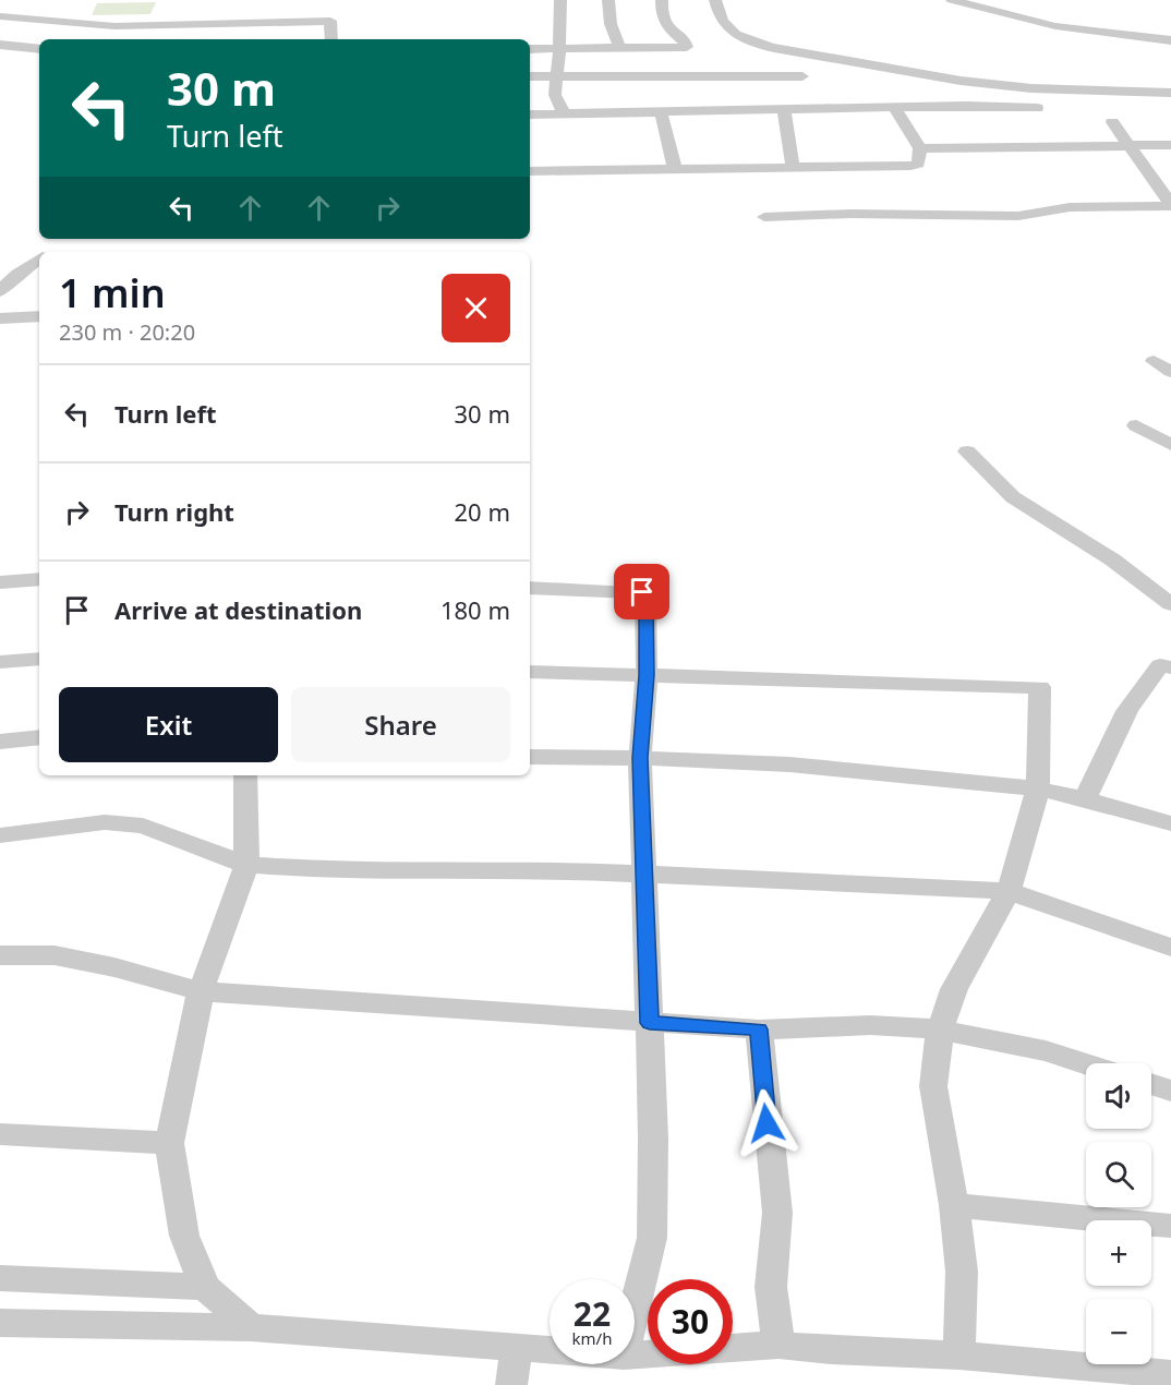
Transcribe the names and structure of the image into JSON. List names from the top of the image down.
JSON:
{
  "page": {
    "turn": ["30 m", "Turn left"],
    "heading": ["1 min", "230 m · 20:20"],
    "list": [
      {
        "name": "Turn left",
        "value": "30 m"
      },
      {
        "name": "Turn right",
        "value": "20 m"
      },
      {
        "name": "Arrive at destination",
        "value": "180 m"
      }
    ],
    "buttons": ["Exit", "Share"],
    "map_buttons": ["+", "−"],
    "speed": "22 km/h",
    "limit": "30"
  }
}
